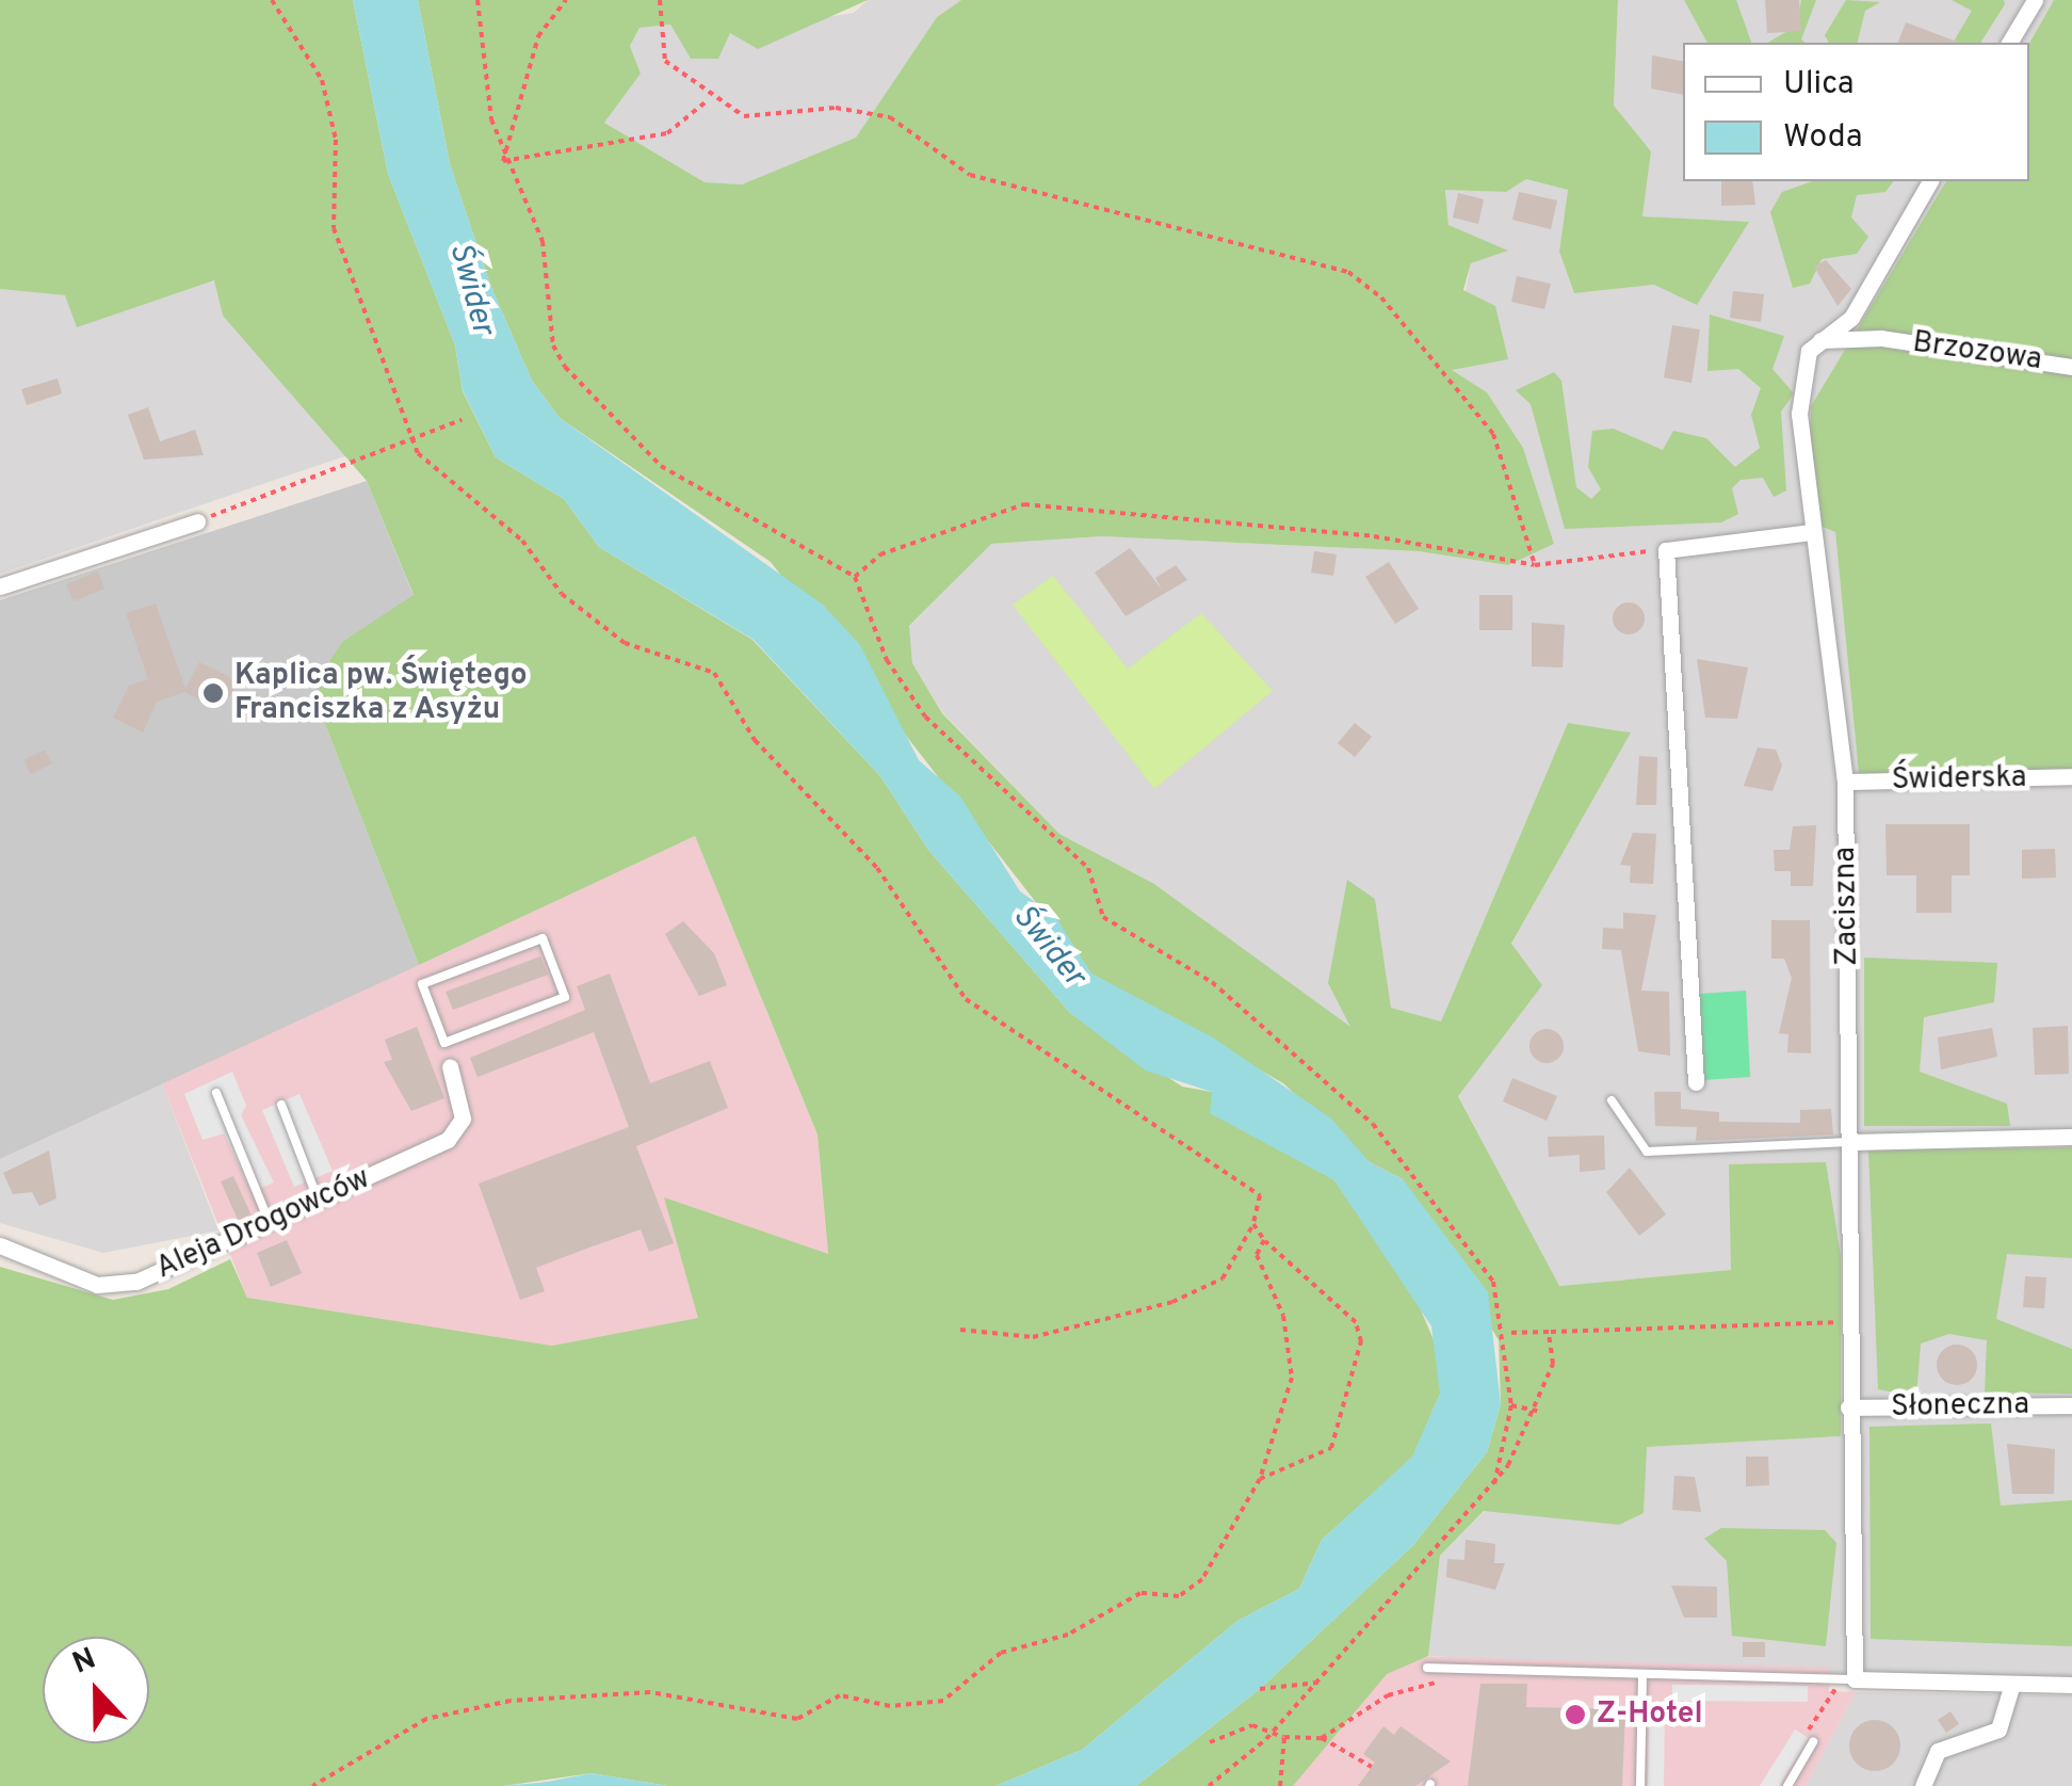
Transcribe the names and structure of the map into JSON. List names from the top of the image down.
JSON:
{
  "streets": {
    "street": [
      "Brzozowa",
      "Świderska",
      "Zaciszna",
      "Aleja Drogowców",
      "Słoneczna"
    ]
  },
  "crossings": [
    ["Brzozowa", "Zaciszna"],
    ["Świderska", "Zaciszna"],
    ["Zaciszna", "Słoneczna"]
  ],
  "water": ["Świder"],
  "places": ["Kaplica pw. Świętego Franciszka z Asyżu", "Z-Hotel"],
  "legend": ["Ulica", "Woda"],
  "north": "top"
}
